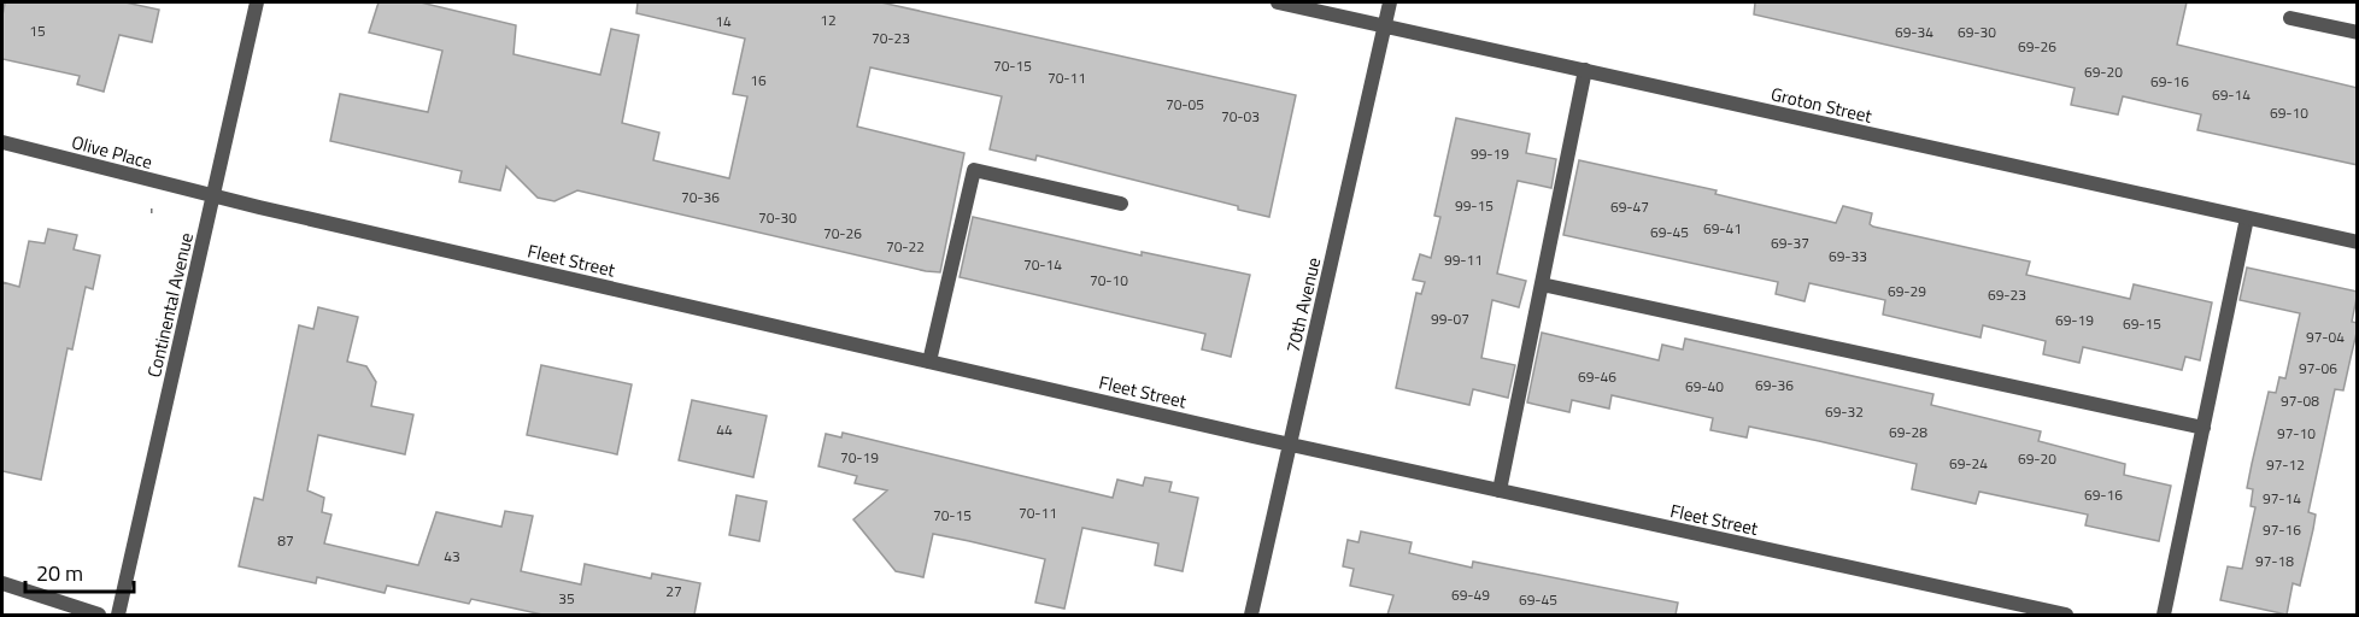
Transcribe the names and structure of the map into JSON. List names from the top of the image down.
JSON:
{
  "streets": {
    "street": [
      "Groton Street",
      "Olive Place",
      "Fleet Street",
      "Continental Avenue",
      "70th Avenue"
    ]
  },
  "crossings": [
    ["Groton Street", "70th Avenue"],
    ["Olive Place", "Fleet Street"],
    ["Olive Place", "Continental Avenue"],
    ["Fleet Street", "Continental Avenue"],
    ["Fleet Street", "70th Avenue"]
  ],
  "house_numbers": [
    "12",
    "14",
    "15",
    "69-34",
    "69-30",
    "70-23",
    "69-26",
    "70-15",
    "69-20",
    "70-11",
    "16",
    "69-16",
    "69-14",
    "70-05",
    "69-10",
    "70-03",
    "99-19",
    "70-36",
    "99-15",
    "69-47",
    "70-30",
    "69-41",
    "69-45",
    "70-26",
    "69-37",
    "70-22",
    "69-33",
    "99-11",
    "70-14",
    "70-10",
    "69-29",
    "69-23",
    "99-07",
    "69-19",
    "69-15",
    "97-04",
    "97-06",
    "69-46",
    "69-36",
    "69-40",
    "97-08",
    "69-32",
    "44",
    "69-28",
    "97-10",
    "70-19",
    "69-20",
    "69-24",
    "97-12",
    "69-16",
    "97-14",
    "70-11",
    "70-15",
    "97-16",
    "87",
    "43",
    "97-18",
    "27",
    "69-49",
    "35",
    "69-45"
  ],
  "scale_bar": "20 m"
}
